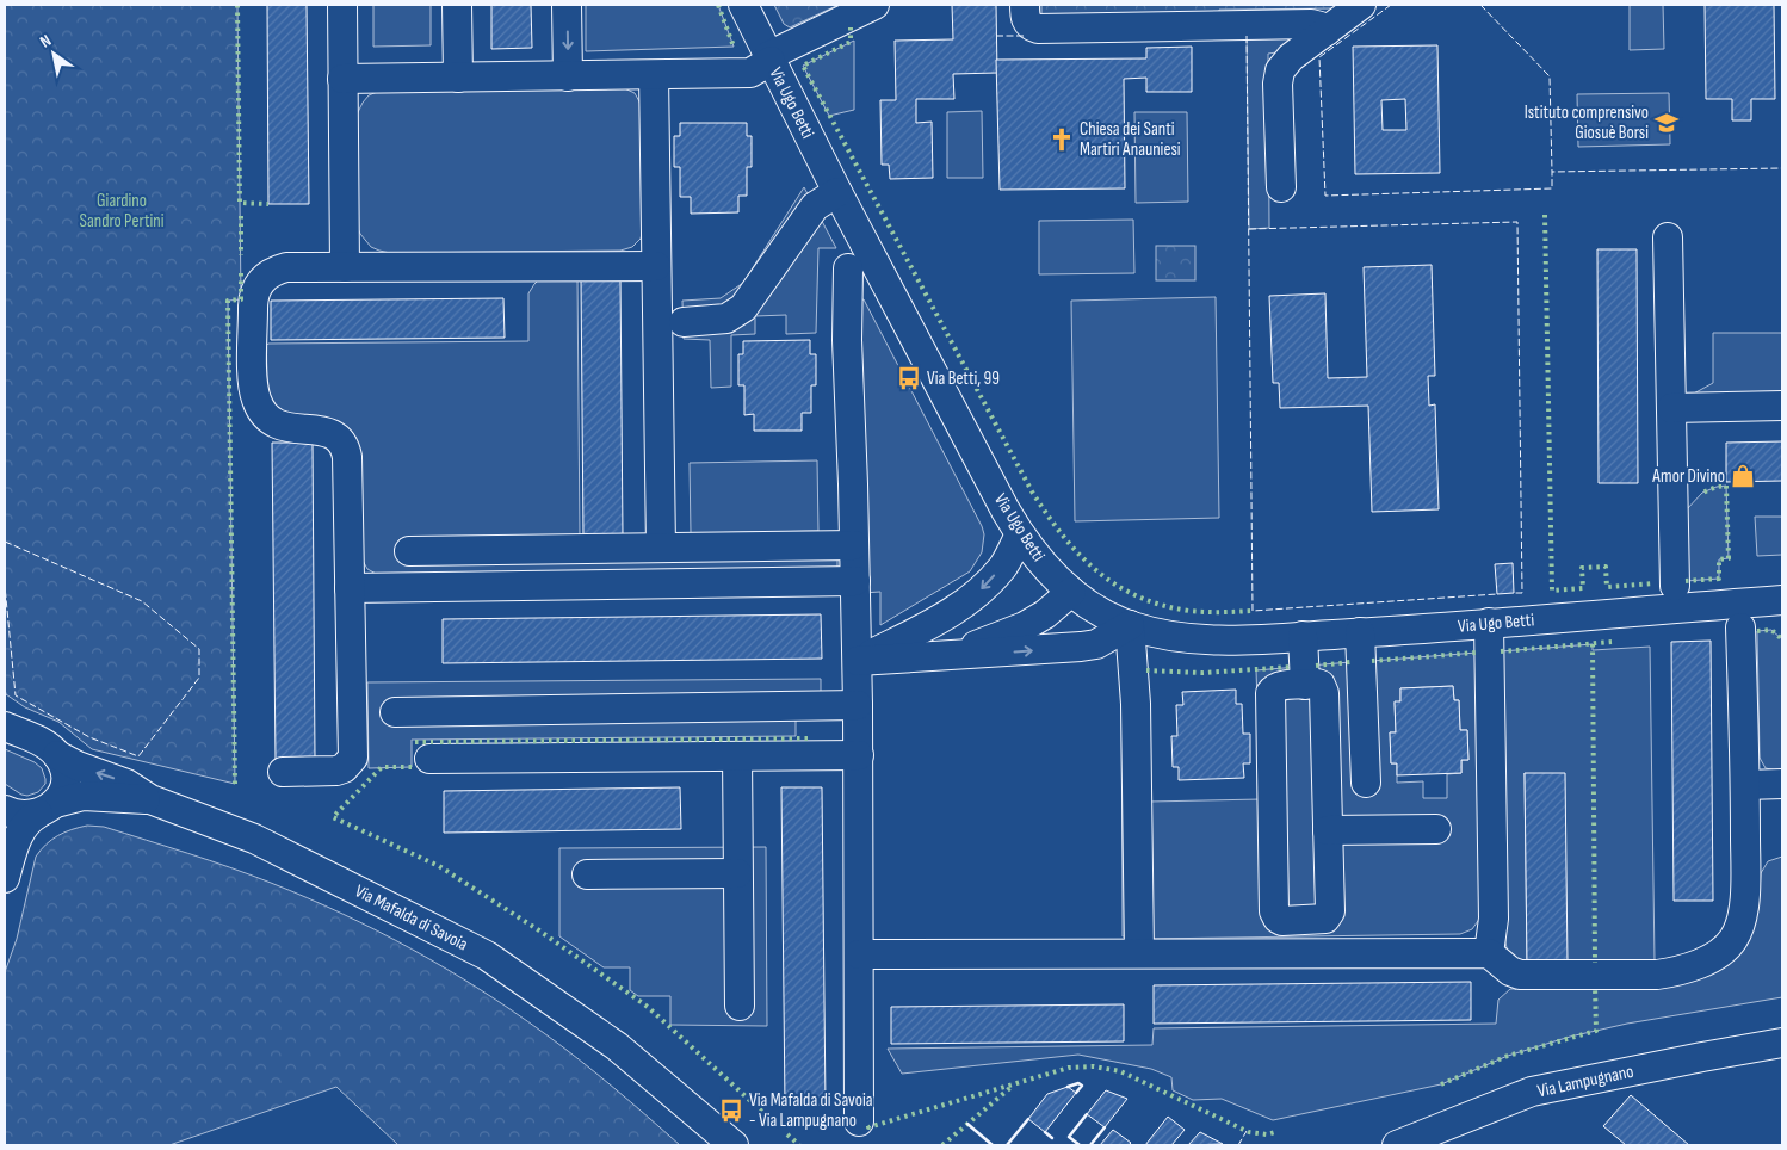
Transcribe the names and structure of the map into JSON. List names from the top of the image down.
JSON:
{
  "streets": {
    "street": ["Via Ugo Betti", "Via Mafalda di Savoia", "Via Lampugnano"]
  },
  "parks": ["Giardino Sandro Pertini"],
  "places": {
    "school or university": ["Istituto comprensivo Giosuè Borsi"],
    "church": ["Chiesa dei Santi Martiri Anauniesi"],
    "bus stop": ["Via Betti, 99", "Via Mafalda di Savoia - Via Lampugnano"],
    "shop": ["Amor Divino"]
  },
  "north": "top left"
}
